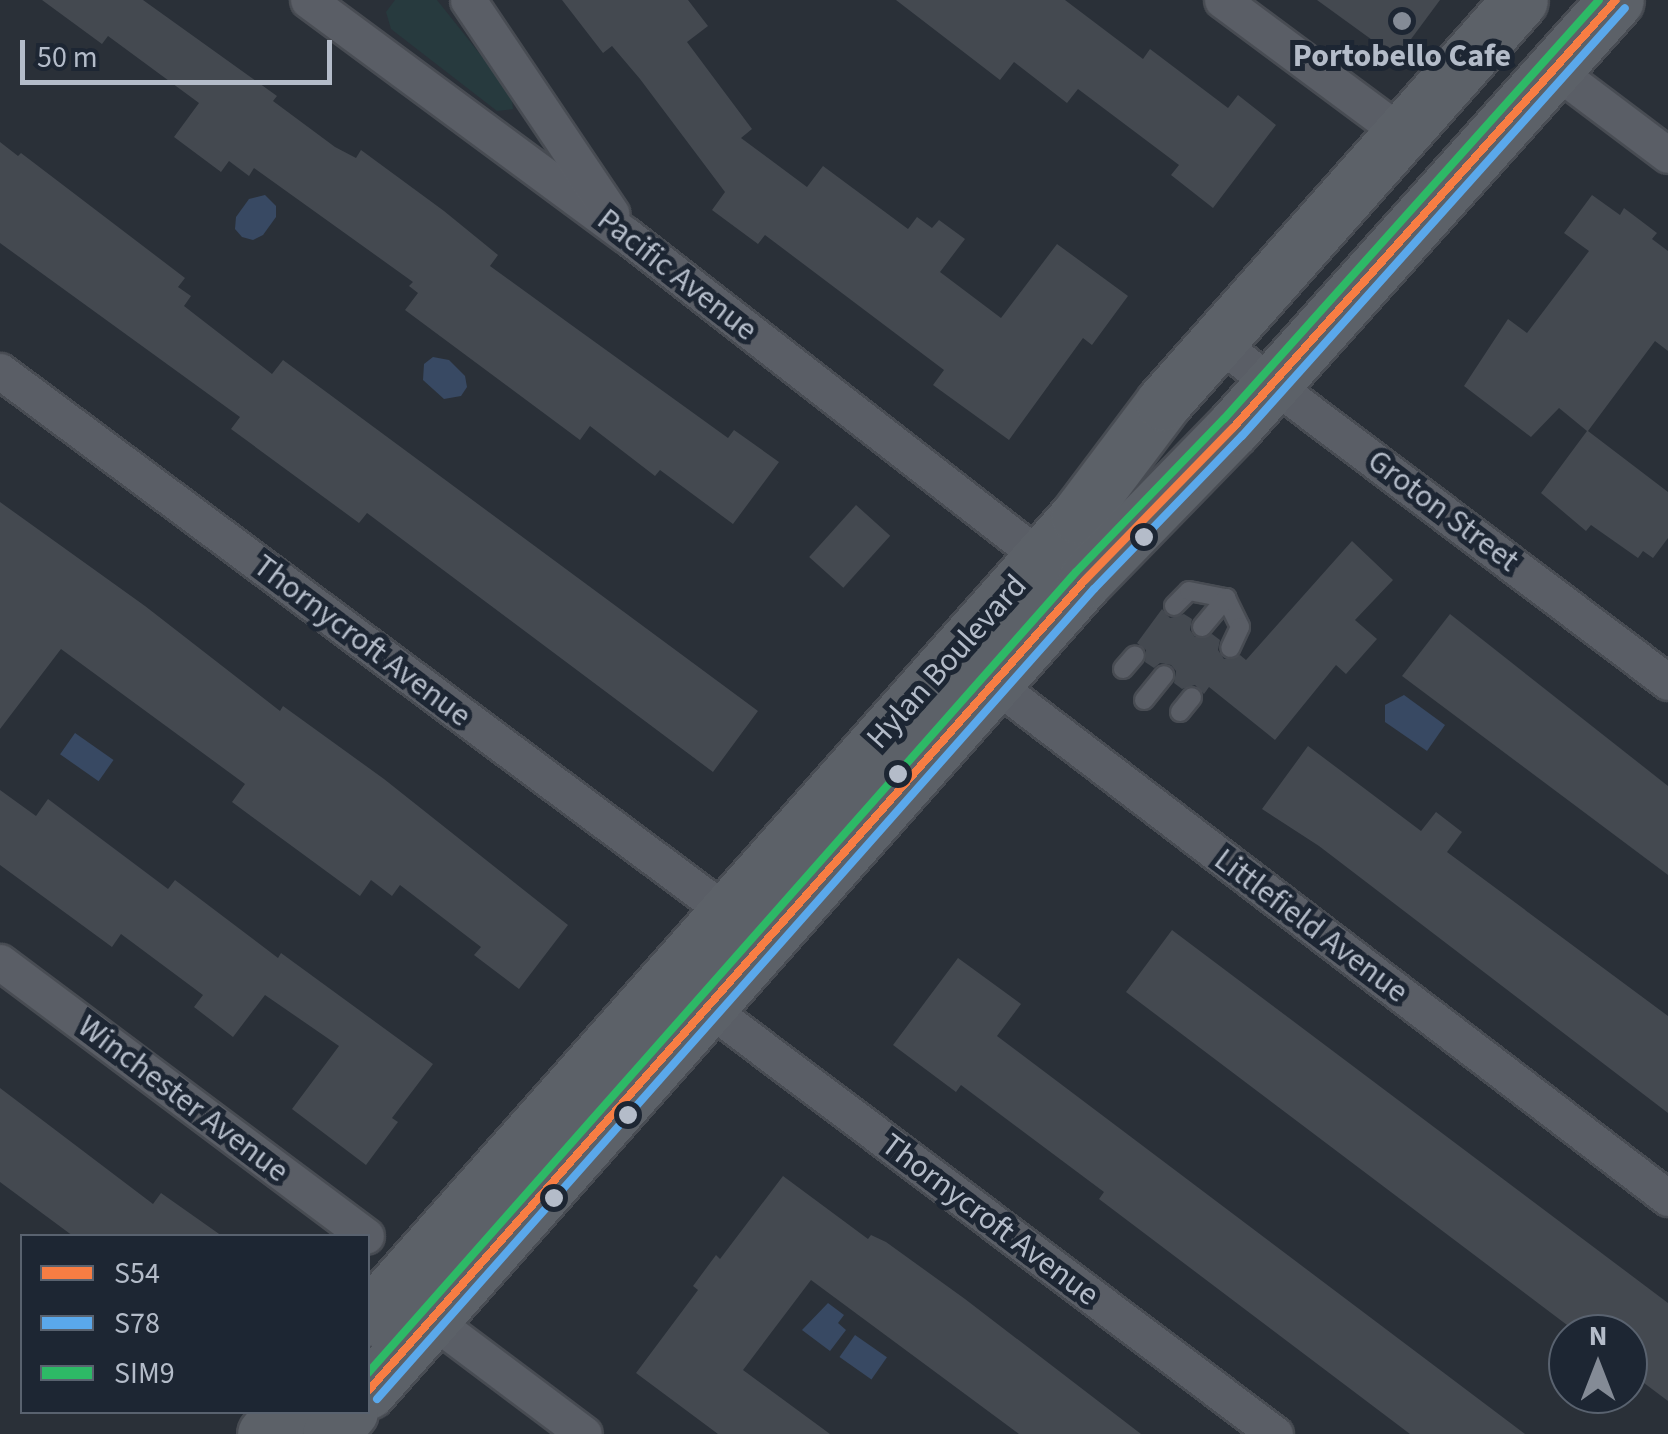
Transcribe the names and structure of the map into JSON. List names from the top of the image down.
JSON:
{
  "streets": {
    "main road": ["Hylan Boulevard"],
    "street": [
      "Pacific Avenue",
      "Groton Street",
      "Thornycroft Avenue",
      "Littlefield Avenue",
      "Winchester Avenue"
    ]
  },
  "crossings": [
    ["Pacific Avenue", "Hylan Boulevard"],
    ["Groton Street", "Hylan Boulevard"],
    ["Thornycroft Avenue", "Hylan Boulevard"],
    ["Hylan Boulevard", "Littlefield Avenue"],
    ["Hylan Boulevard", "Winchester Avenue"]
  ],
  "places": ["Portobello Cafe"],
  "lines": ["transit line S54", "transit line SIM9", "transit line S78"],
  "legend": ["S54", "S78", "SIM9"],
  "scale_bar": "50 m",
  "north": "top"
}
